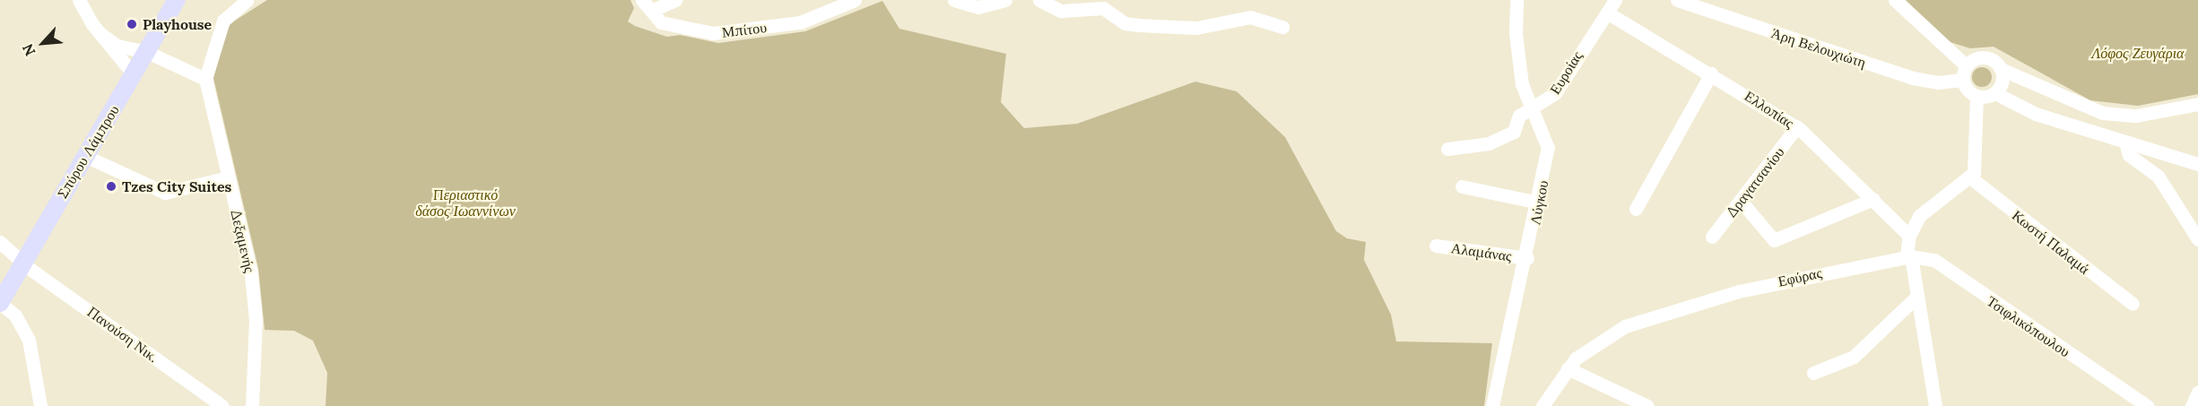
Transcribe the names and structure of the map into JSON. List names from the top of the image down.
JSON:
{
  "streets": {
    "main road": ["Σπύρου Λάμπρου"],
    "street": [
      "Μπίτου",
      "Άρη Βελουχιώτη",
      "Ευροίας",
      "Ελλοπίας",
      "Δραγατσανίου",
      "Λύγκου",
      "Δεξαμενής",
      "Κωστή Παλαμά",
      "Αλαμάνας",
      "Εφύρας",
      "Τσιφλικόπουλου",
      "Πανούση Νικ."
    ]
  },
  "crossings": [
    ["Ευροίας", "Ελλοπίας"],
    ["Ευροίας", "Λύγκου"],
    ["Ελλοπίας", "Δραγατσανίου"],
    ["Σπύρου Λάμπρου", "Πανούση Νικ."],
    ["Λύγκου", "Αλαμάνας"],
    ["Εφύρας", "Τσιφλικόπουλου"]
  ],
  "parks": ["Λόφος Ζευγάρια", "Περιαστικό δάσος Ιωαννίνων"],
  "places": ["Playhouse", "Tzes City Suites"],
  "north": "bottom left"
}
